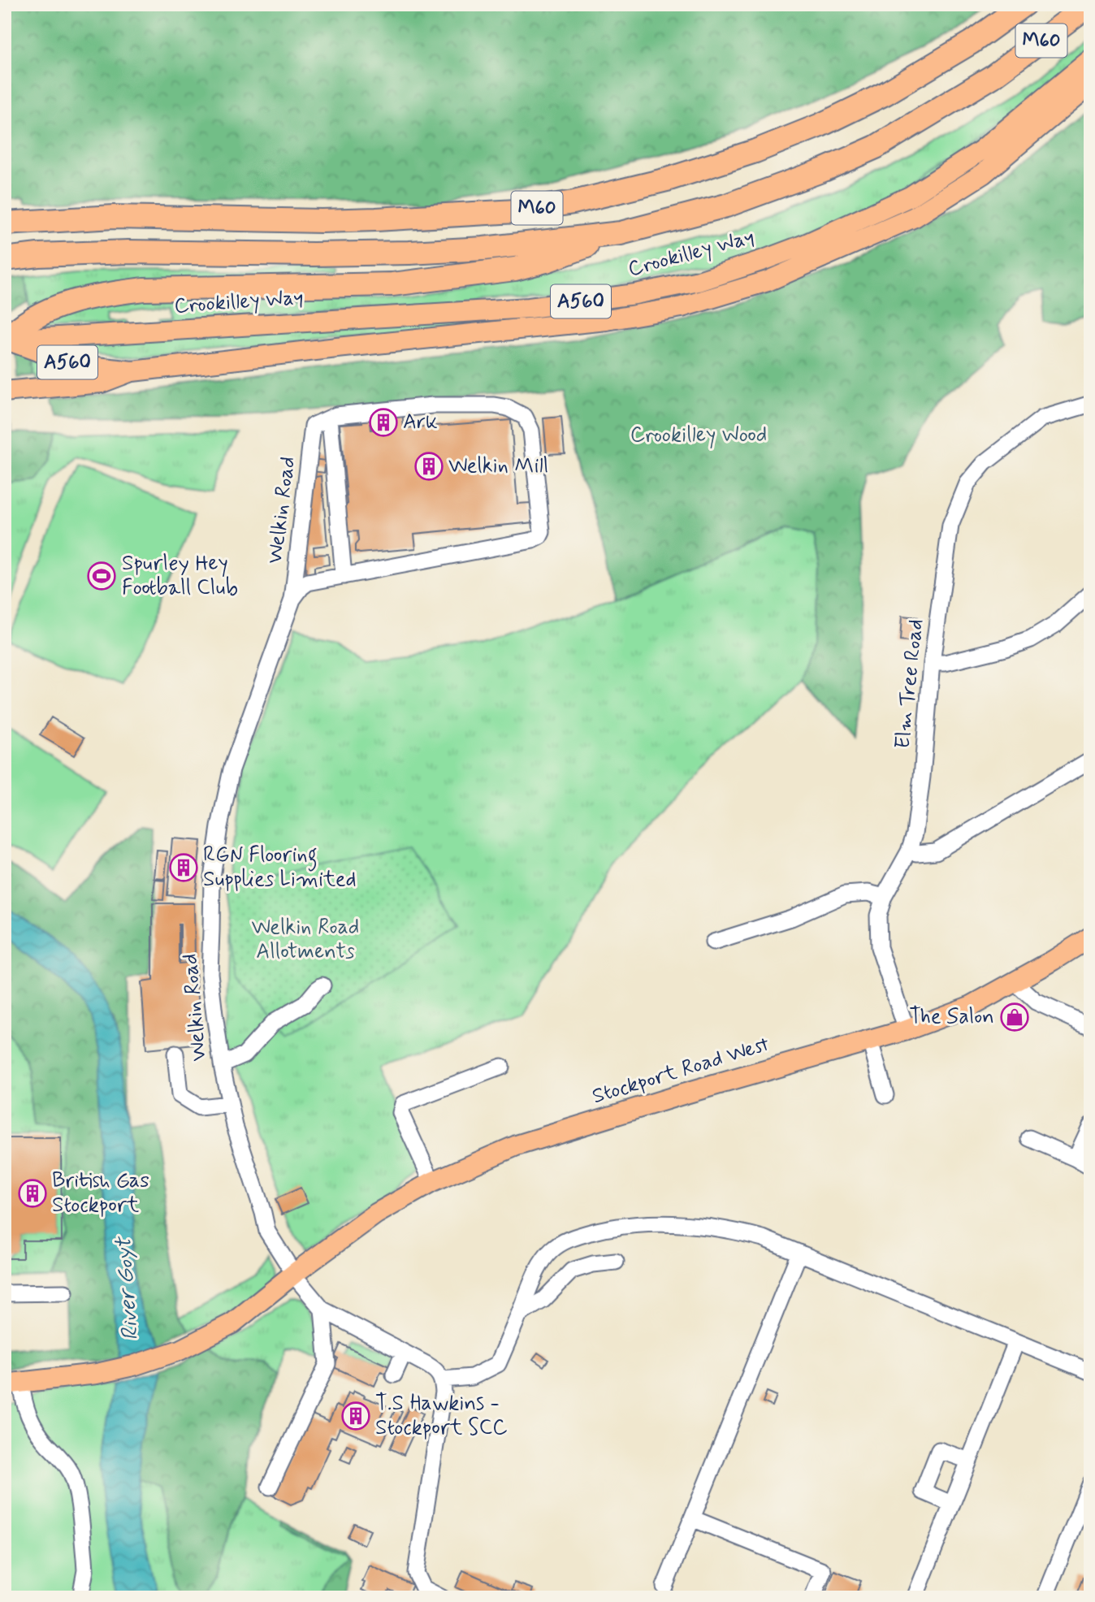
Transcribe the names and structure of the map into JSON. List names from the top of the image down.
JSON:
{
  "streets": {
    "highway": ["M60"],
    "main road": ["Crookilley Way", "A560", "Stockport Road West"],
    "street": ["Welkin Road", "Elm Tree Road"]
  },
  "crossings": [
    ["M60", "Crookilley Way"],
    ["M60", "A560"],
    ["Crookilley Way", "A560"],
    ["Welkin Road", "Stockport Road West"],
    ["Elm Tree Road", "Stockport Road West"]
  ],
  "water": ["River Goyt"],
  "parks": ["Crookilley Wood", "Welkin Road Allotments"],
  "places": {
    "building": [
      "Ark",
      "Welkin Mill",
      "RGN Flooring Supplies Limited",
      "British Gas Stockport",
      "T.S Hawkins - Stockport SCC"
    ],
    "sports": ["Spurley Hey Football Club"],
    "shop": ["The Salon"]
  }
}
